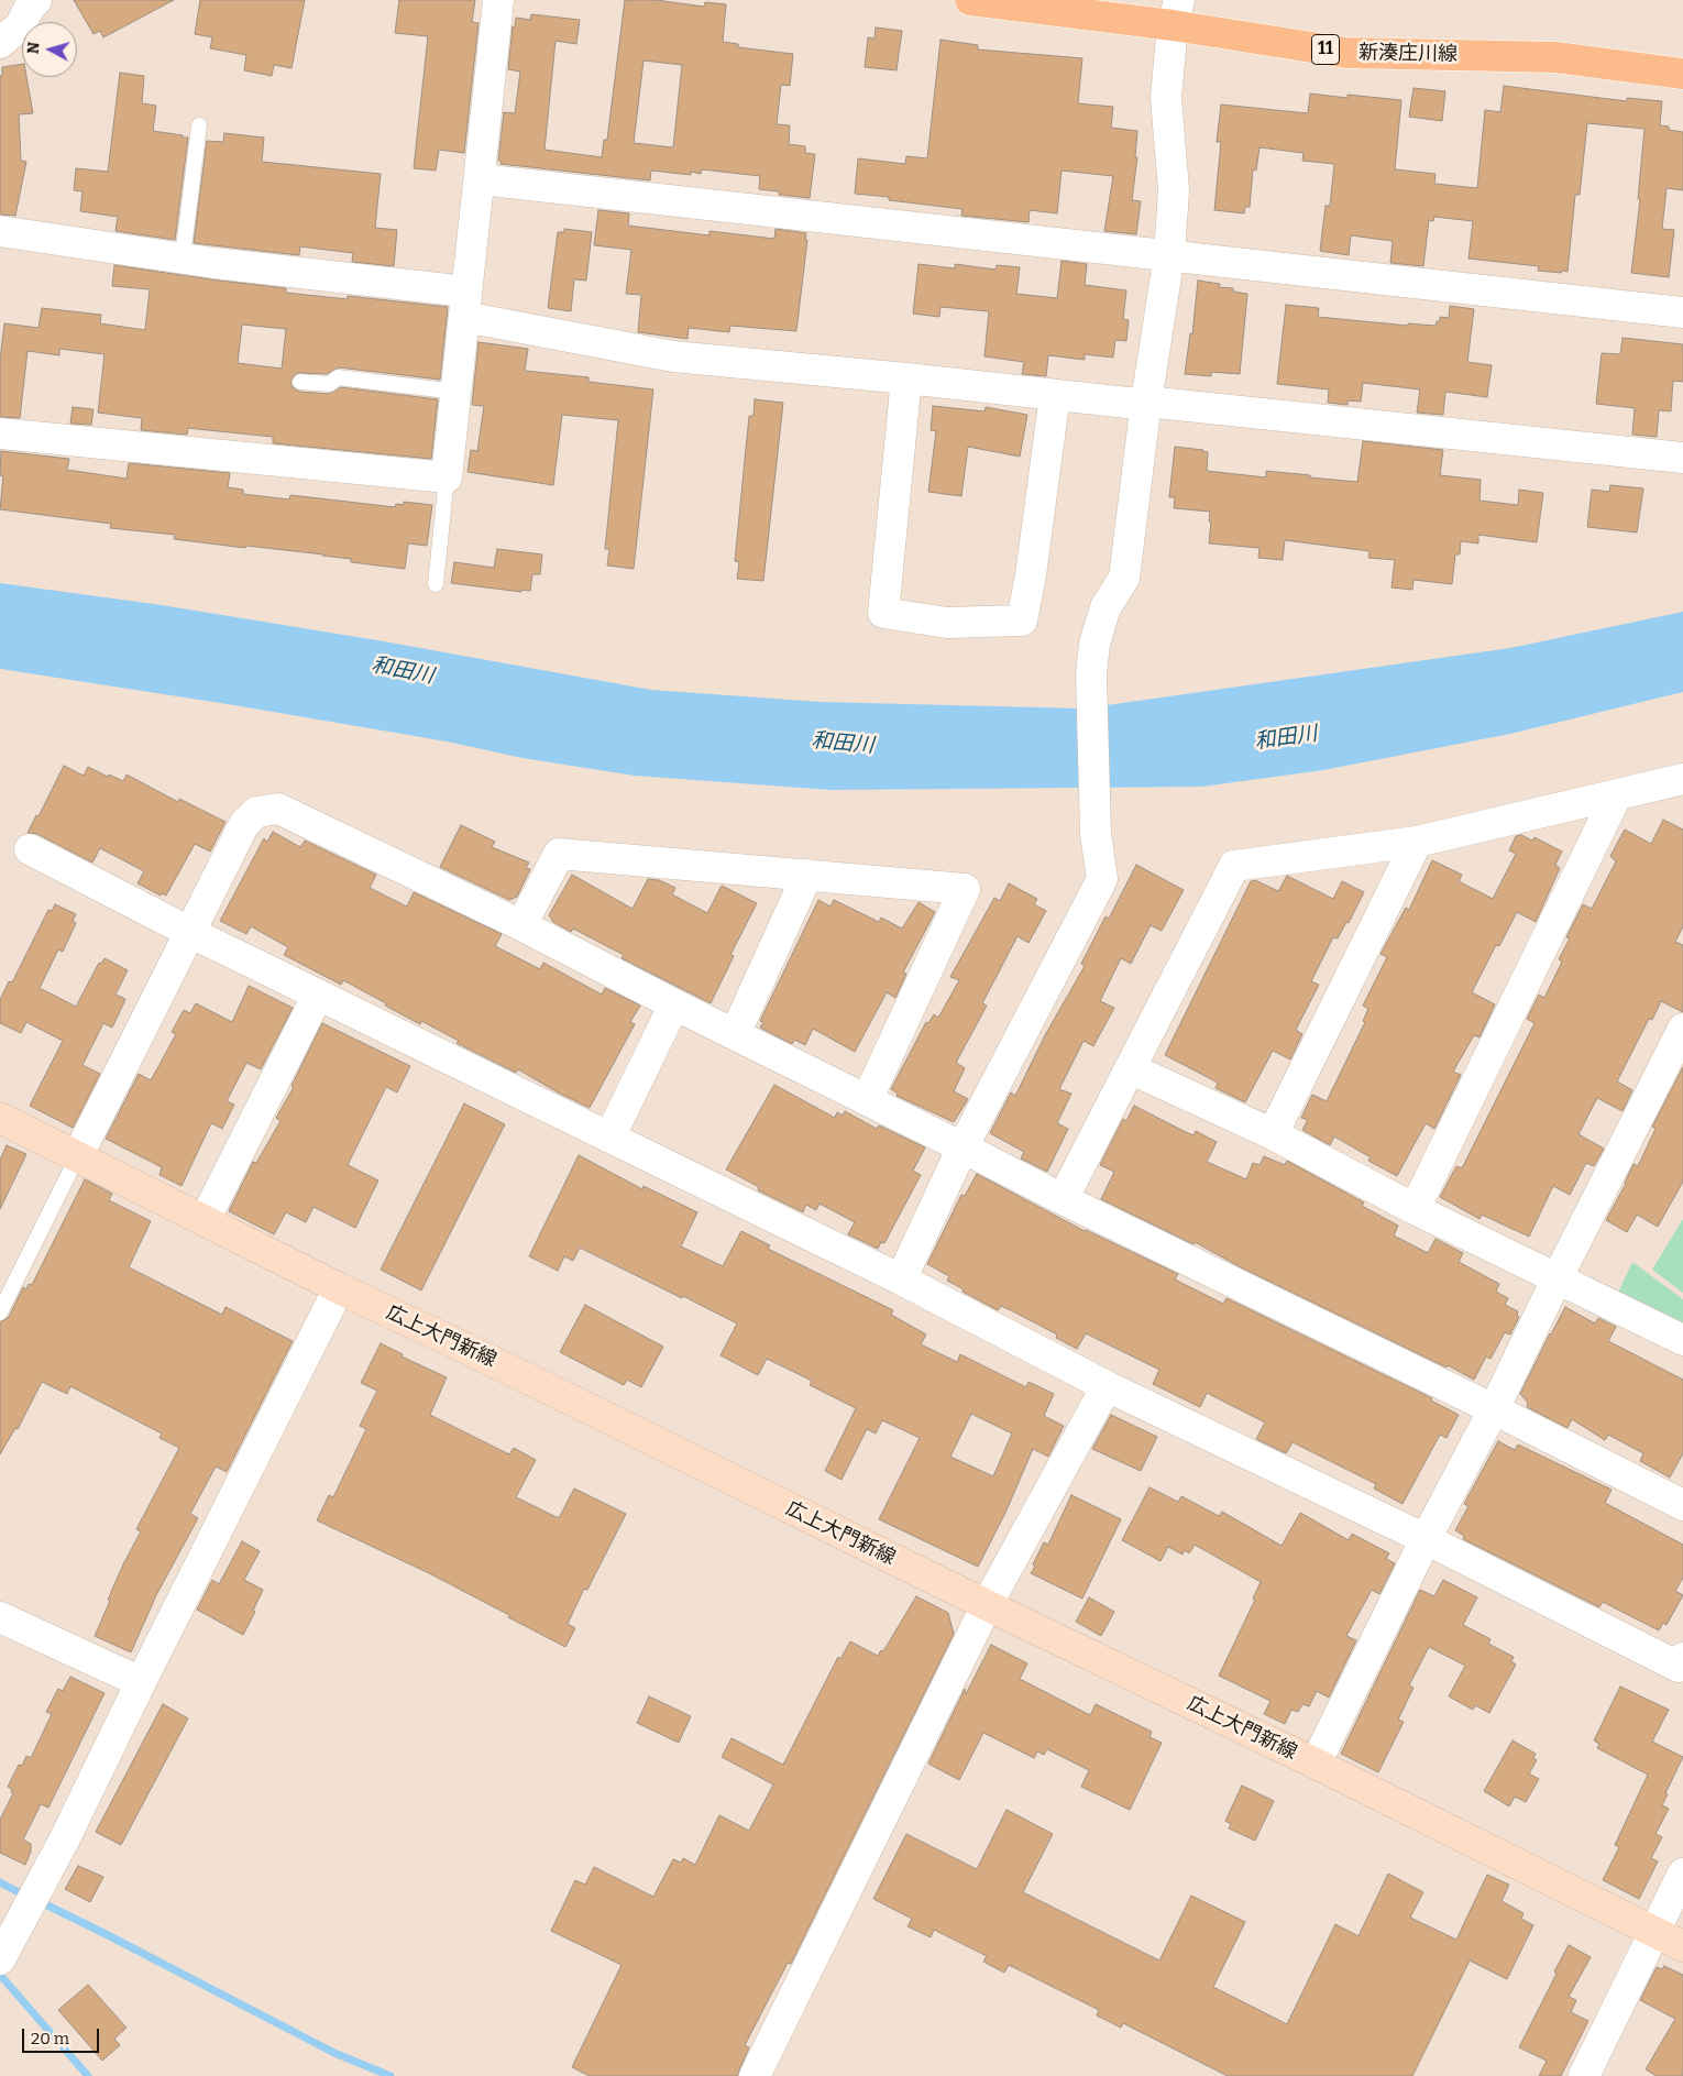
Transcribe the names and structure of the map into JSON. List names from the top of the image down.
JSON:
{
  "streets": {
    "main road": ["11", "新湊庄川線", "広上大門新線"]
  },
  "water": ["和田川"],
  "scale_bar": "20 m",
  "north": "left"
}
